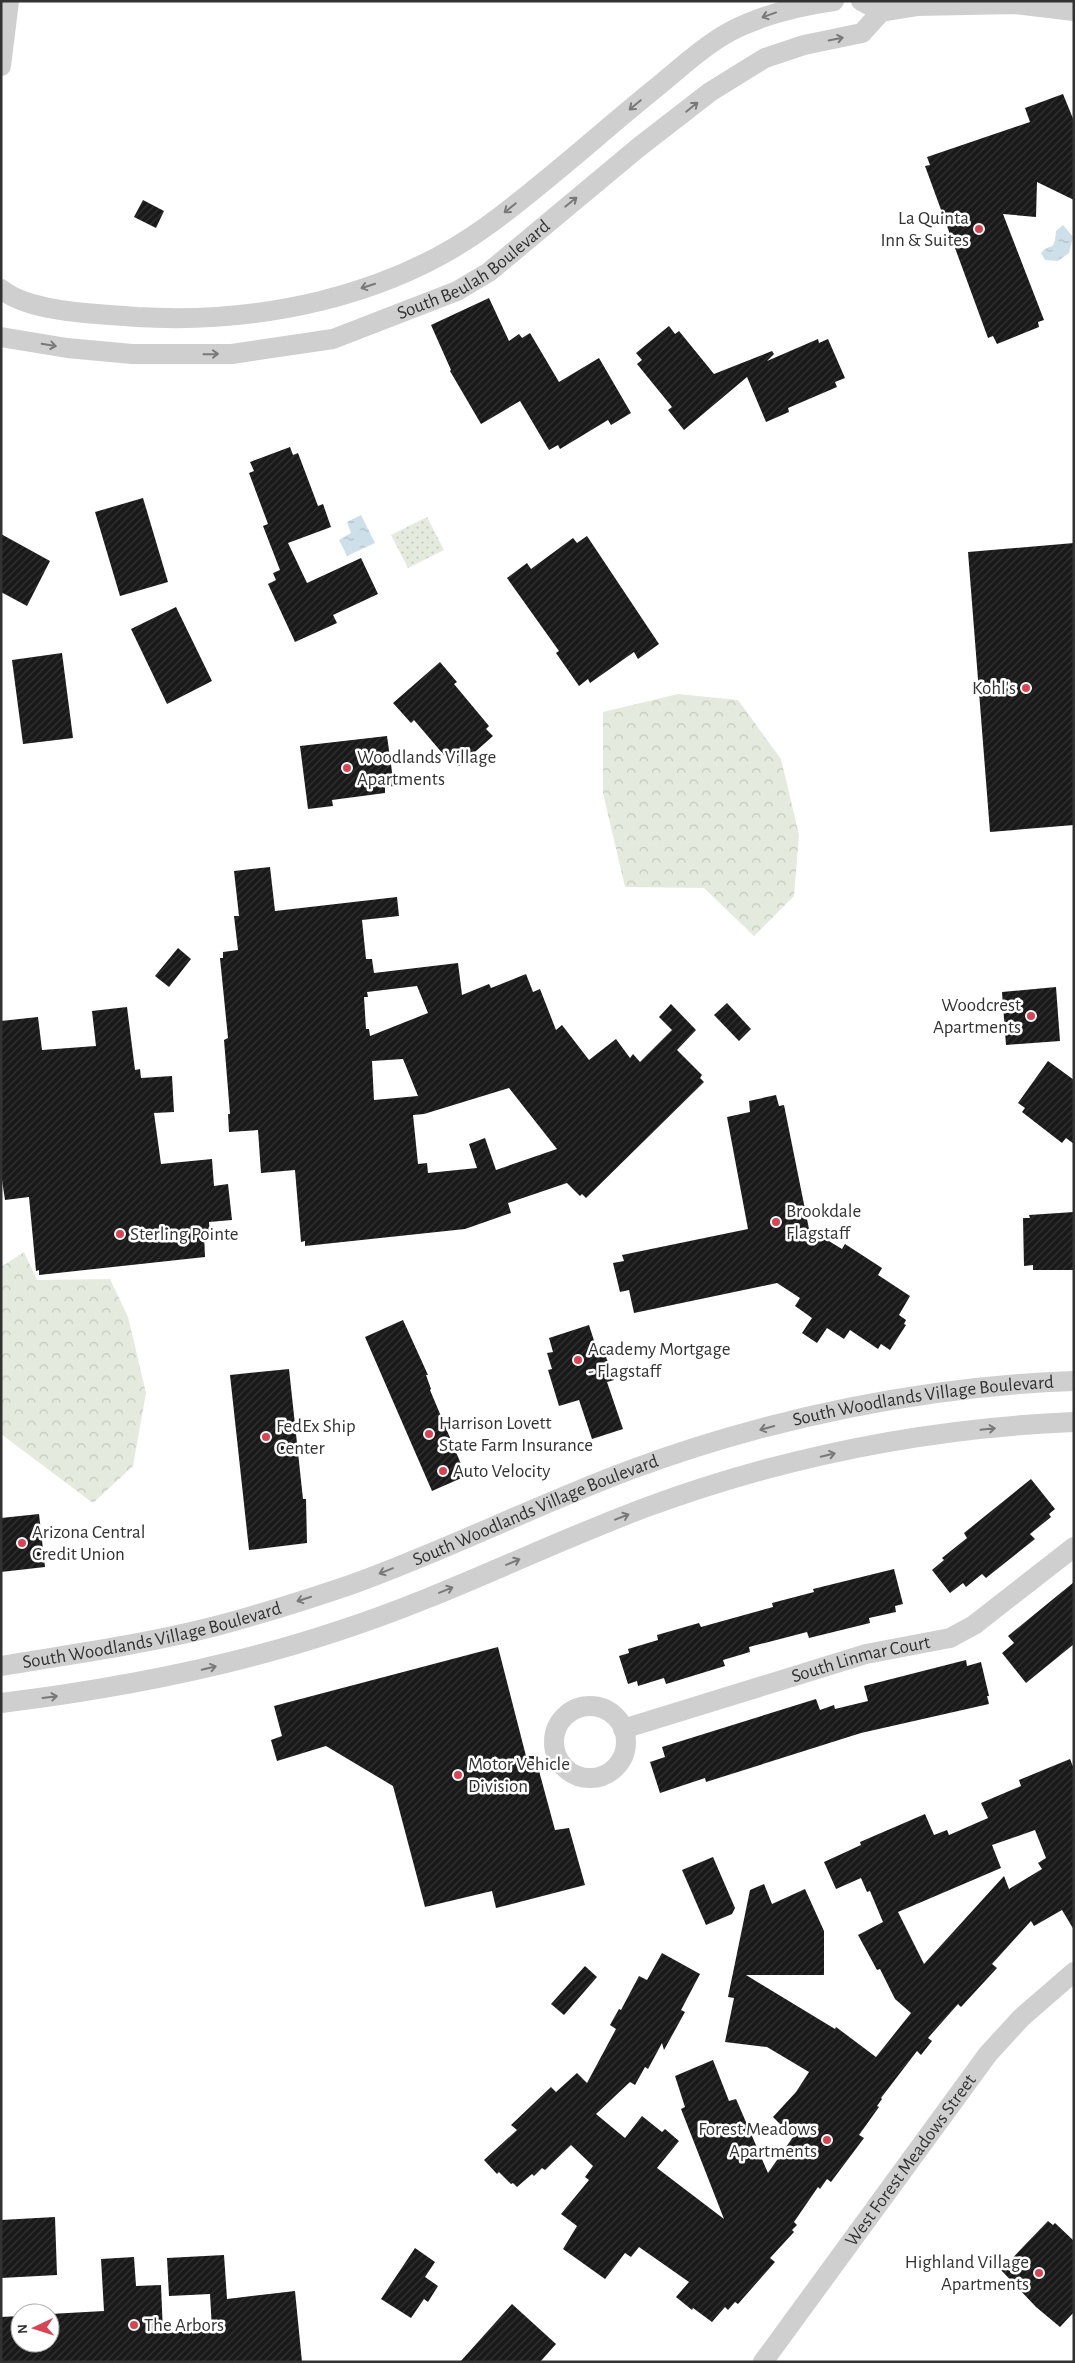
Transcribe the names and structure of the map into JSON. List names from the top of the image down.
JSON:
{
  "streets": {
    "street": [
      "South Beulah Boulevard",
      "South Woodlands Village Boulevard",
      "South Linmar Court",
      "West Forest Meadows Street"
    ]
  },
  "places": [
    "La Quinta Inn & Suites",
    "Kohl's",
    "Woodlands Village Apartments",
    "Woodcrest Apartments",
    "Brookdale Flagstaff",
    "Sterling Pointe",
    "Academy Mortgage - Flagstaff",
    "Harrison Lovett State Farm Insurance",
    "FedEx Ship Center",
    "Auto Velocity",
    "Arizona Central Credit Union",
    "Motor Vehicle Division",
    "Forest Meadows Apartments",
    "Highland Village Apartments",
    "The Arbors"
  ],
  "north": "left"
}
